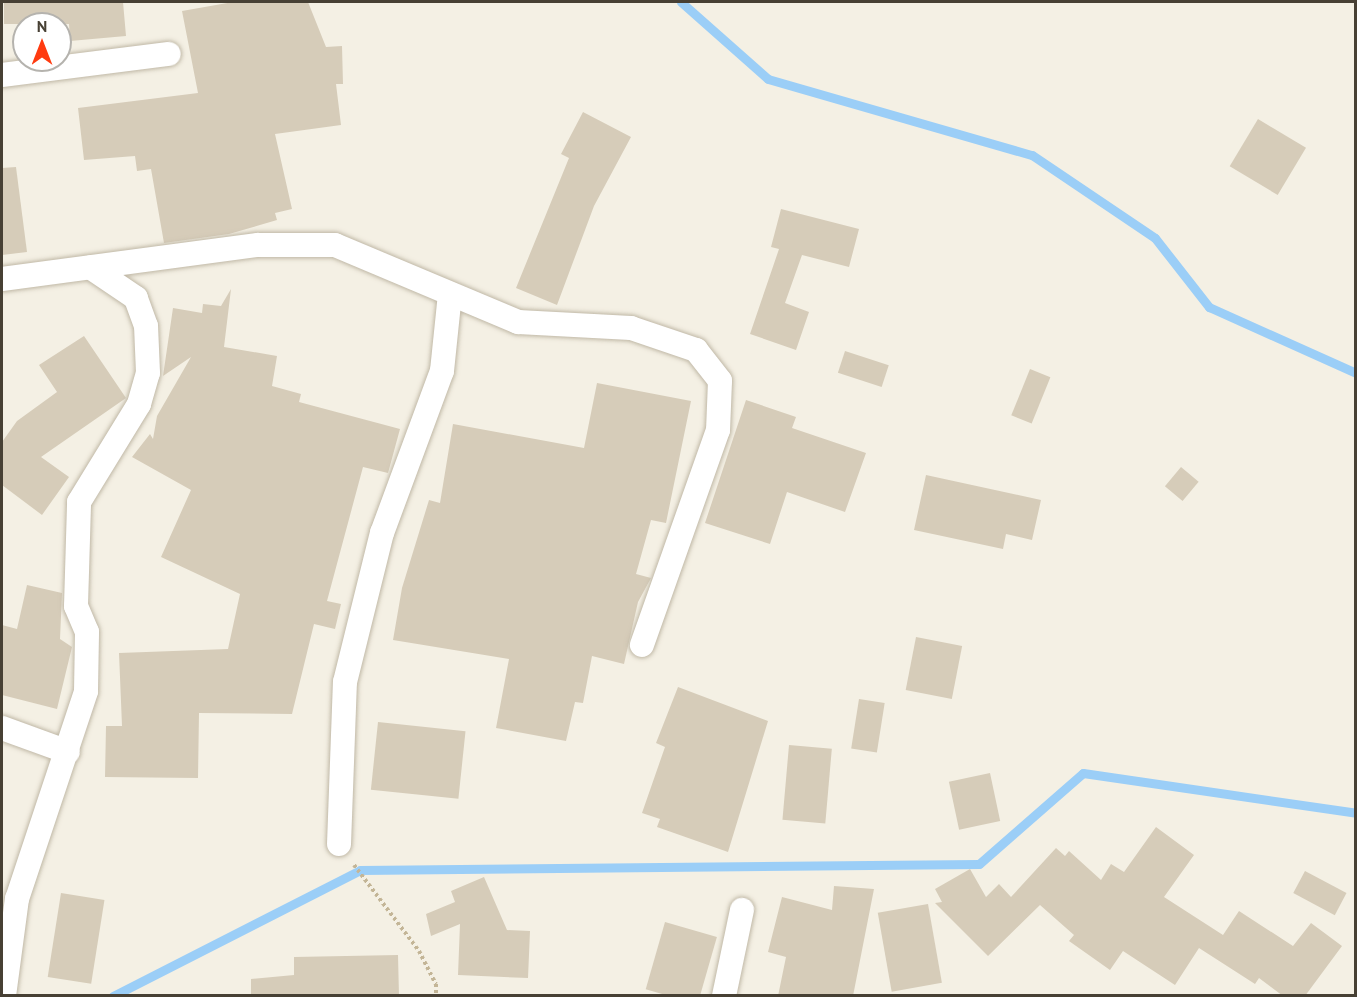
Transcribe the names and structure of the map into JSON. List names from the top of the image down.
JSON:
{
  "north": "top"
}
